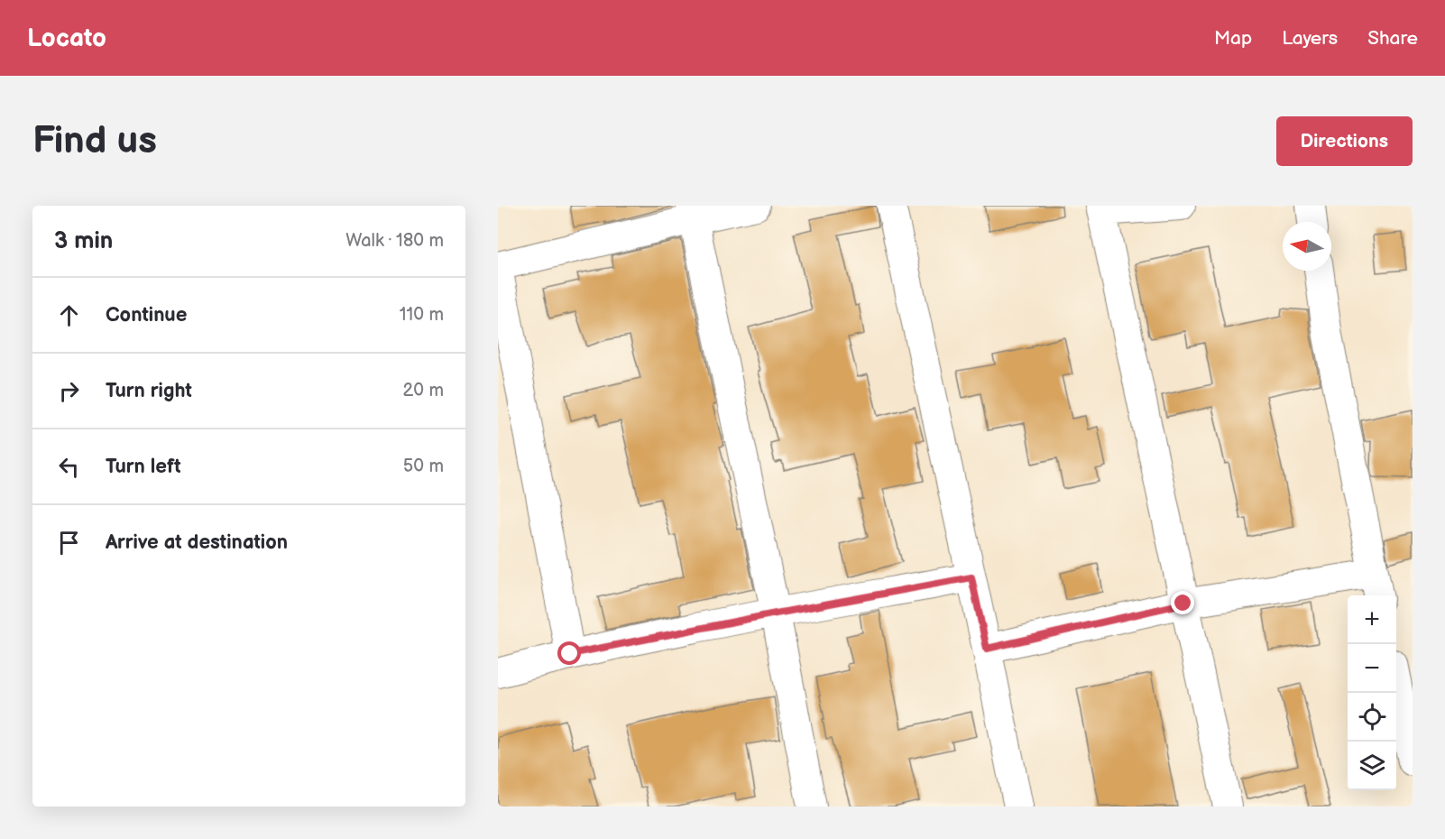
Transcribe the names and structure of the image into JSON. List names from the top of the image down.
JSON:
{
  "north": "left",
  "page": {
    "header": "Locato",
    "nav": ["Map", "Layers", "Share"],
    "buttons": "Directions",
    "title": "Find us",
    "heading": ["3 min", "Walk · 180 m"],
    "list": [
      ["Continue", "110 m"],
      ["Turn right", "20 m"],
      ["Turn left", "50 m"],
      "Arrive at destination"
    ],
    "map_buttons": ["+", "−"]
  }
}
